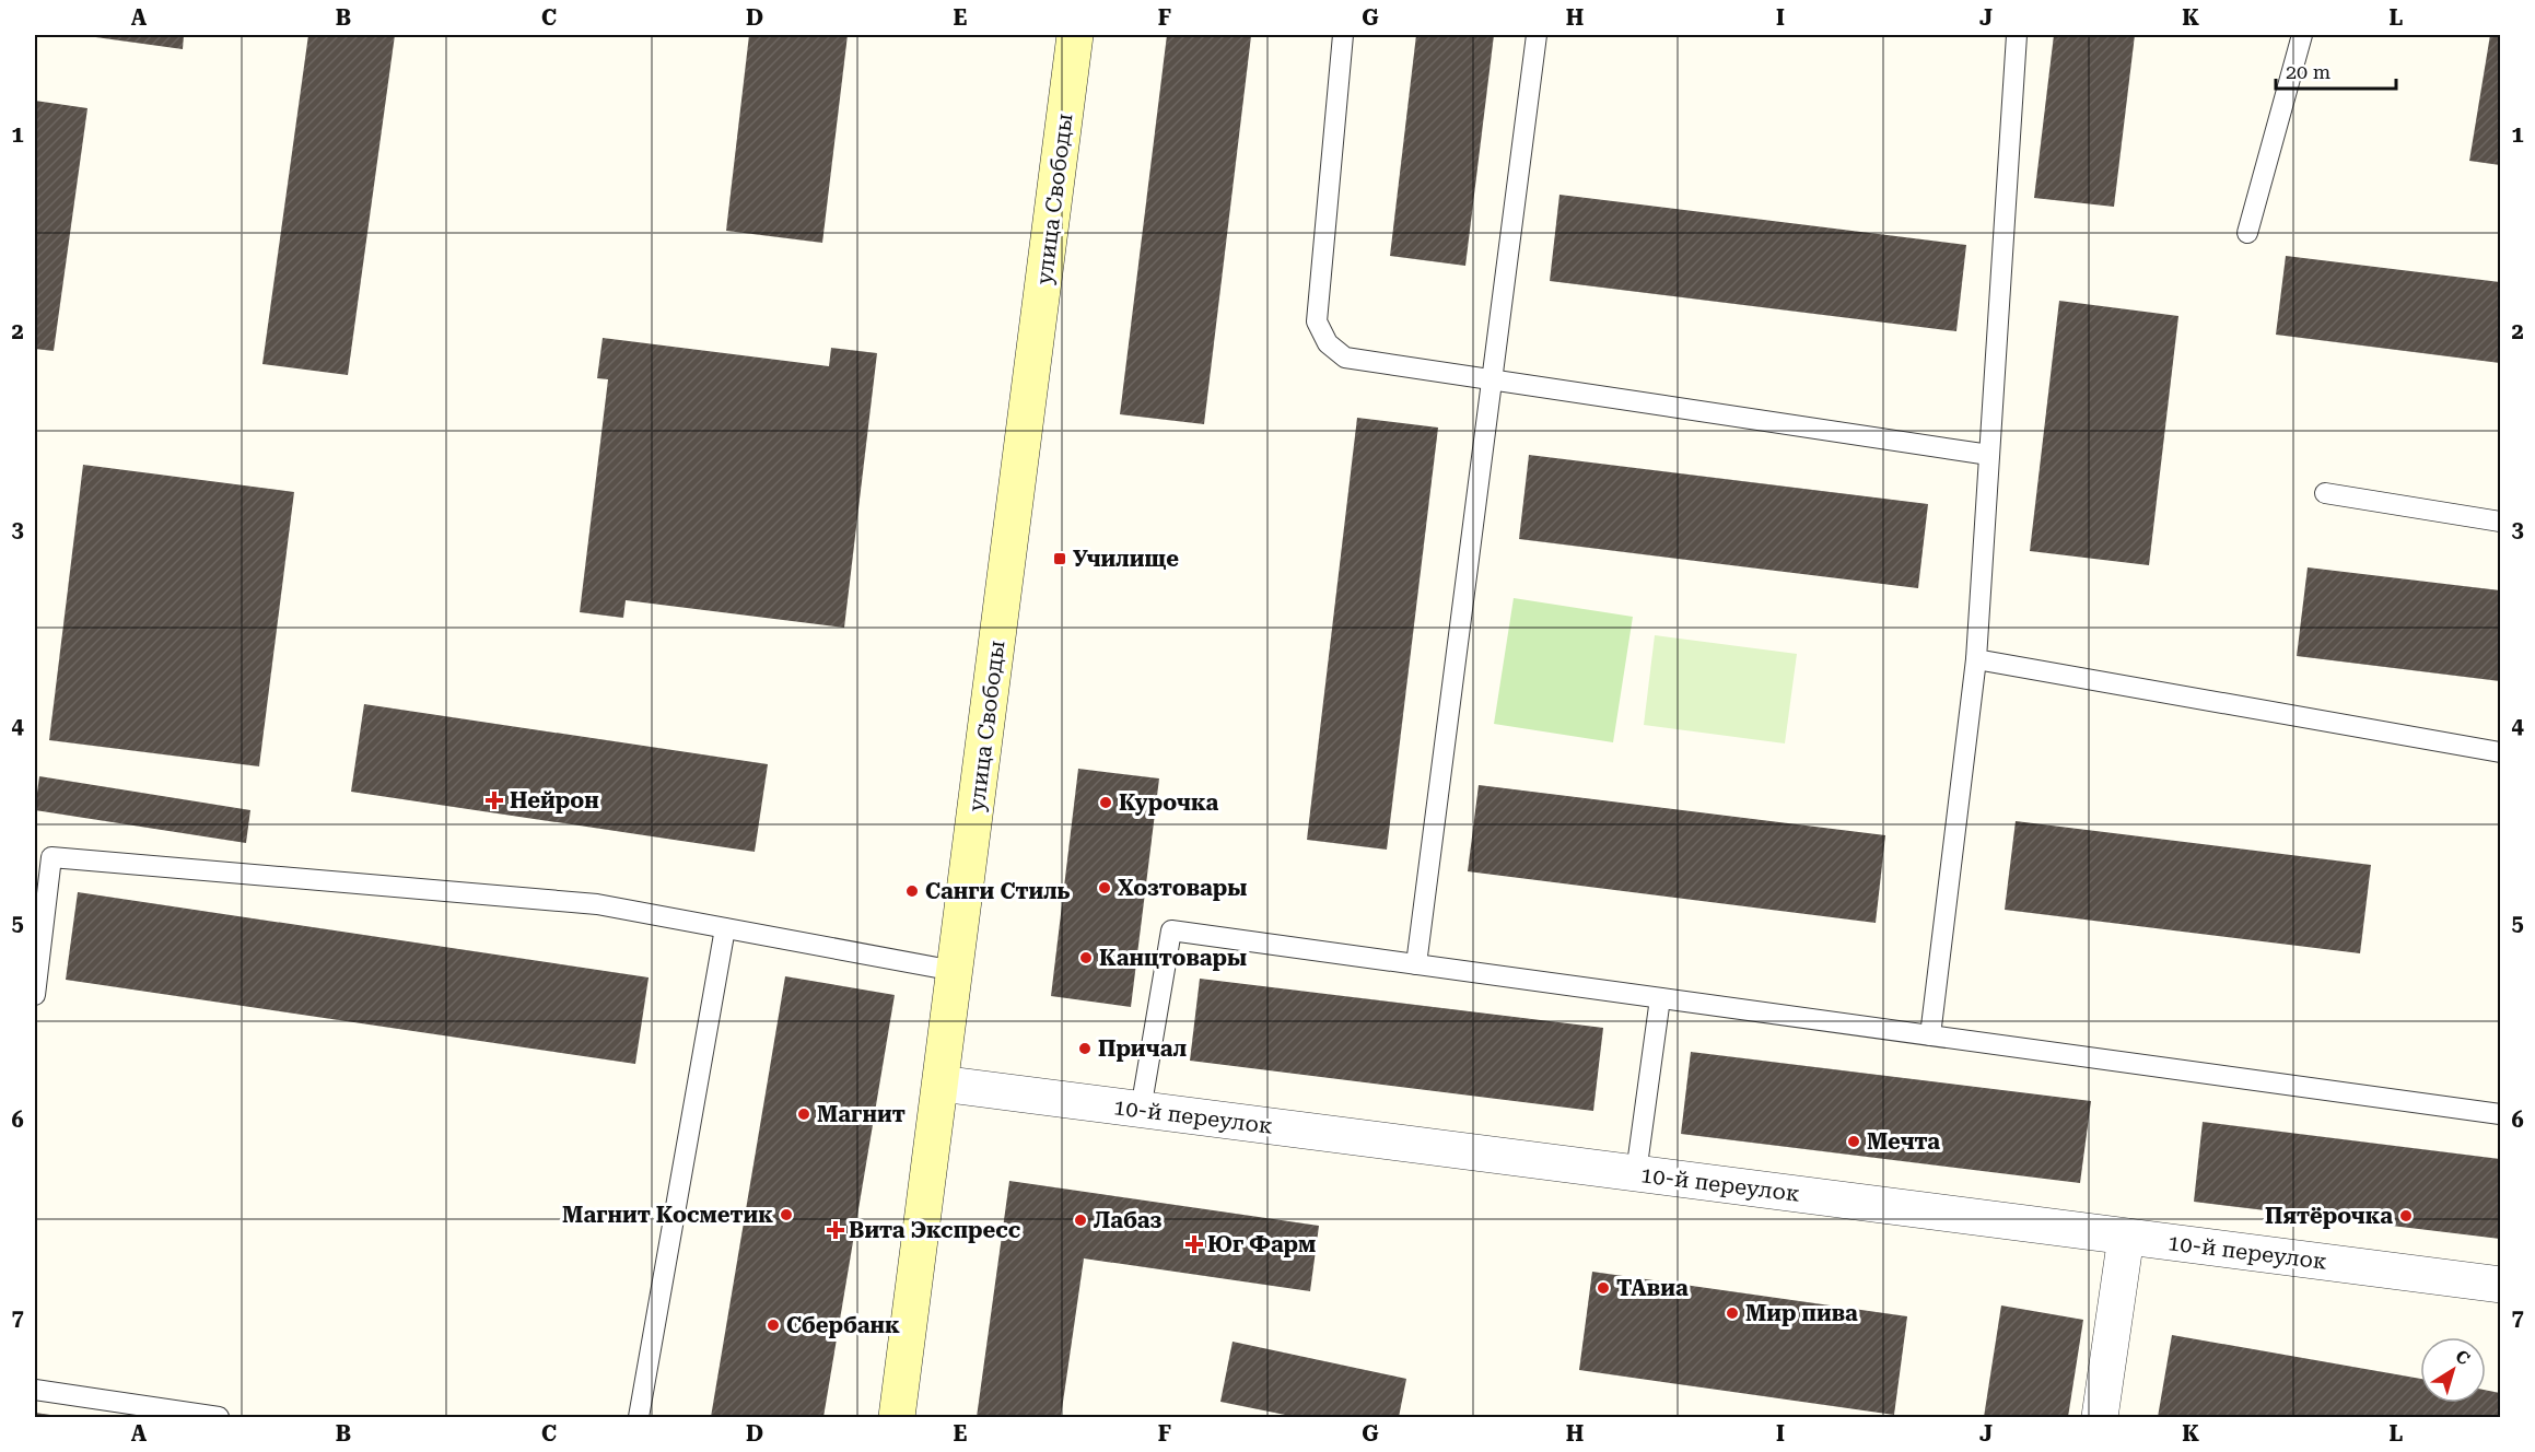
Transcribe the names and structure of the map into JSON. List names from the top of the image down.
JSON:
{
  "streets": {
    "main road": ["улица Свободы"],
    "street": ["10-й переулок"]
  },
  "crossings": [
    ["улица Свободы", "10-й переулок"]
  ],
  "places": {
    "transit": ["Училище"],
    "health": ["Нейрон", "Вита Экспресс", "Юг Фарм"],
    "other": [
      "Курочка",
      "Хозтовары",
      "Санги Стиль",
      "Канцтовары",
      "Причал",
      "Магнит",
      "Мечта",
      "Магнит Косметик",
      "Пятёрочка",
      "Лабаз",
      "ТАвиа",
      "Мир пива",
      "Сбербанк"
    ]
  },
  "scale_bar": "20 m",
  "north": "top right",
  "grid": {
    "columns": [
      "A",
      "B",
      "C",
      "D",
      "E",
      "F",
      "G",
      "H",
      "I",
      "J",
      "K",
      "L"
    ],
    "rows": [
      "1",
      "2",
      "3",
      "4",
      "5",
      "6",
      "7"
    ]
  }
}
